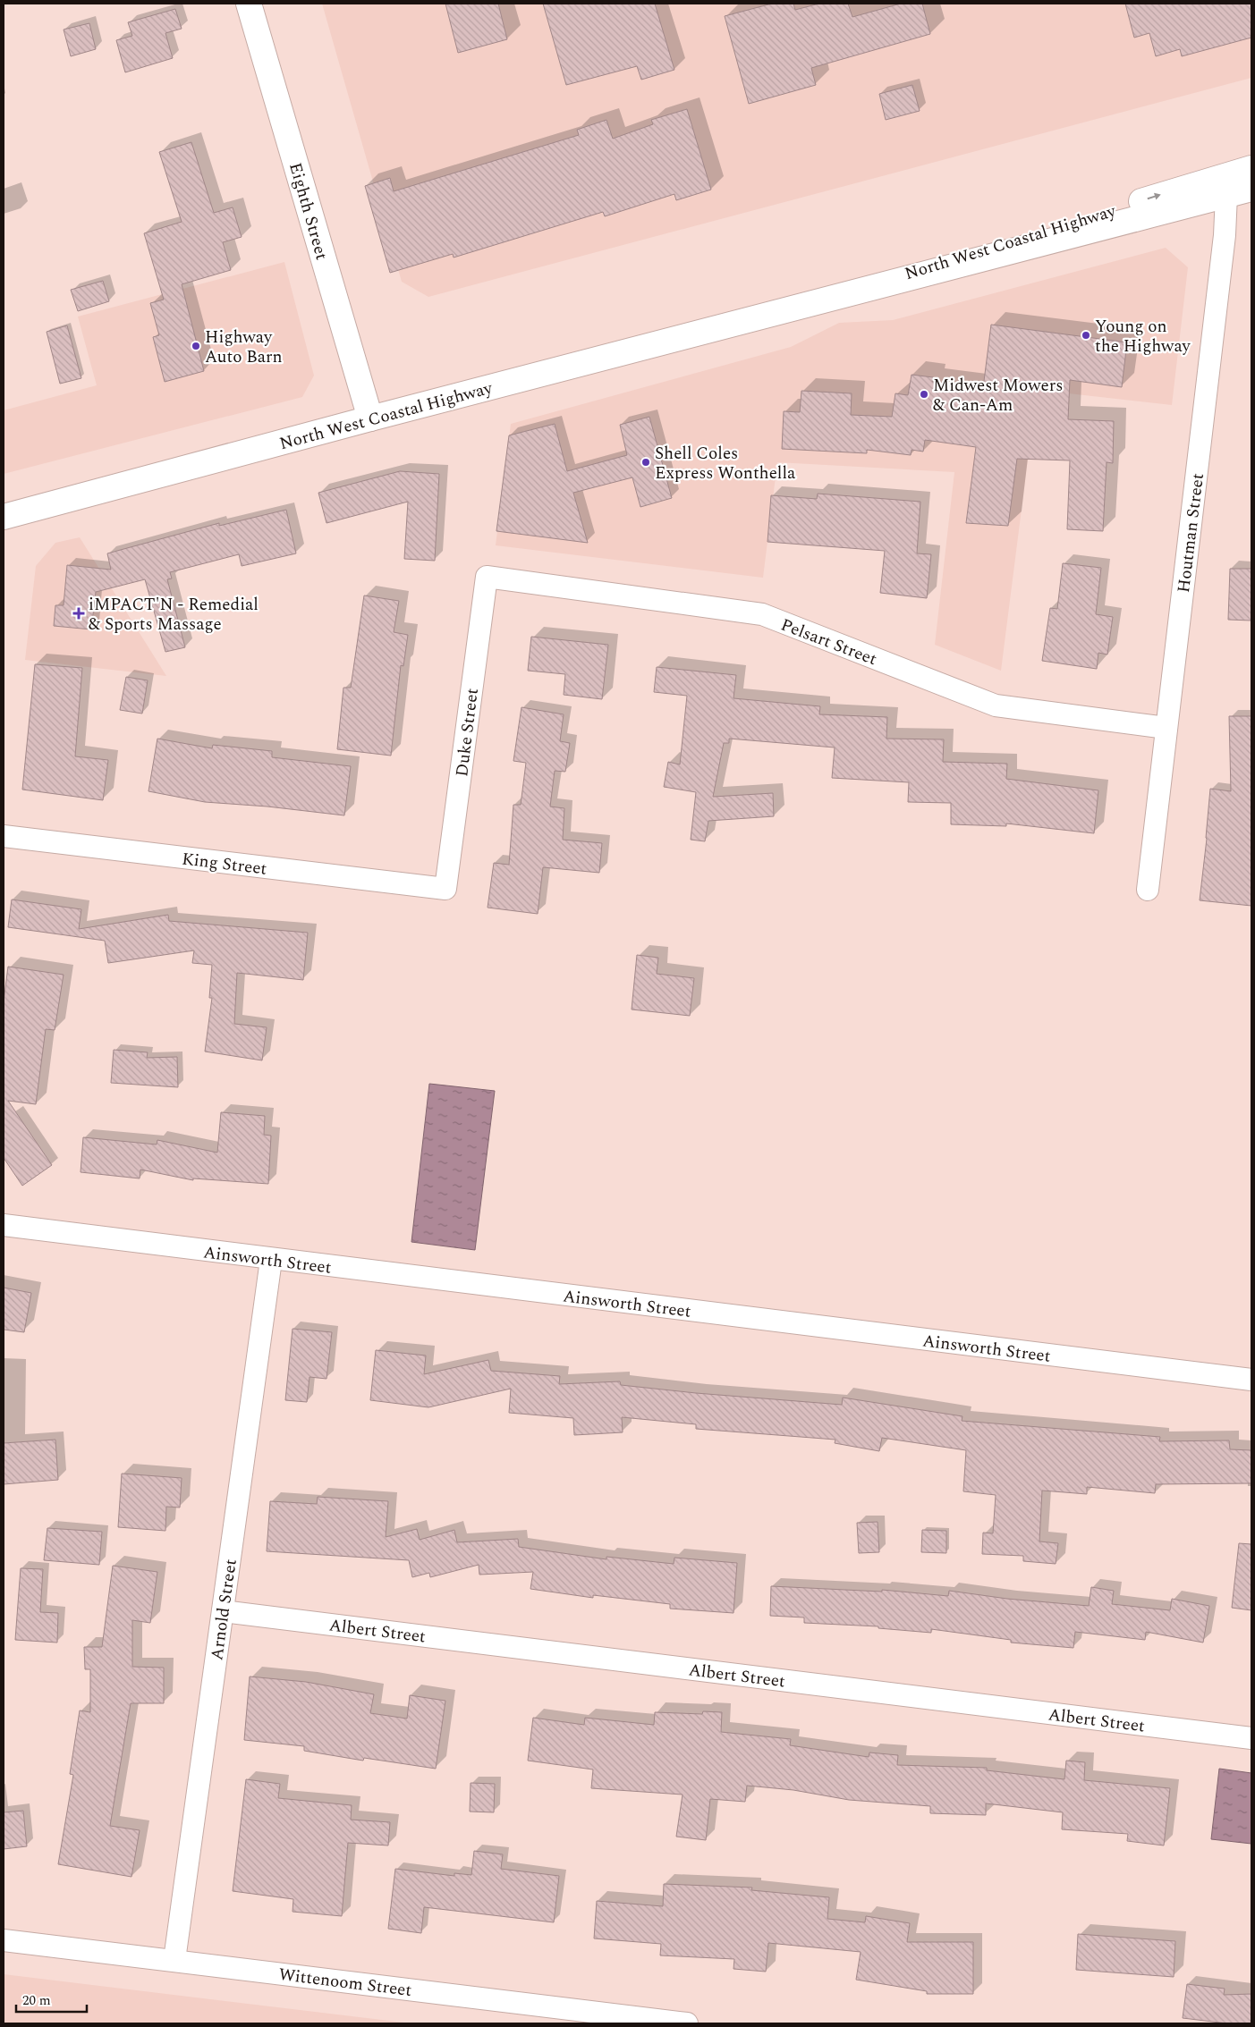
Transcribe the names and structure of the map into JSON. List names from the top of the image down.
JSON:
{
  "streets": {
    "main road": ["Eighth Street", "North West Coastal Highway"],
    "street": [
      "Houtman Street",
      "Pelsart Street",
      "Duke Street",
      "King Street",
      "Ainsworth Street",
      "Arnold Street",
      "Albert Street",
      "Wittenoom Street"
    ]
  },
  "crossings": [
    ["Eighth Street", "North West Coastal Highway"],
    ["North West Coastal Highway", "Houtman Street"],
    ["Houtman Street", "Pelsart Street"],
    ["Pelsart Street", "Duke Street"],
    ["Duke Street", "King Street"],
    ["Ainsworth Street", "Arnold Street"],
    ["Arnold Street", "Albert Street"],
    ["Arnold Street", "Wittenoom Street"]
  ],
  "places": {
    "other": [
      "Young on the Highway",
      "Highway Auto Barn",
      "Midwest Mowers & Can-Am",
      "Shell Coles Express Wonthella"
    ],
    "health": ["iMPACT'N - Remedial & Sports Massage"]
  },
  "scale_bar": "20 m"
}
